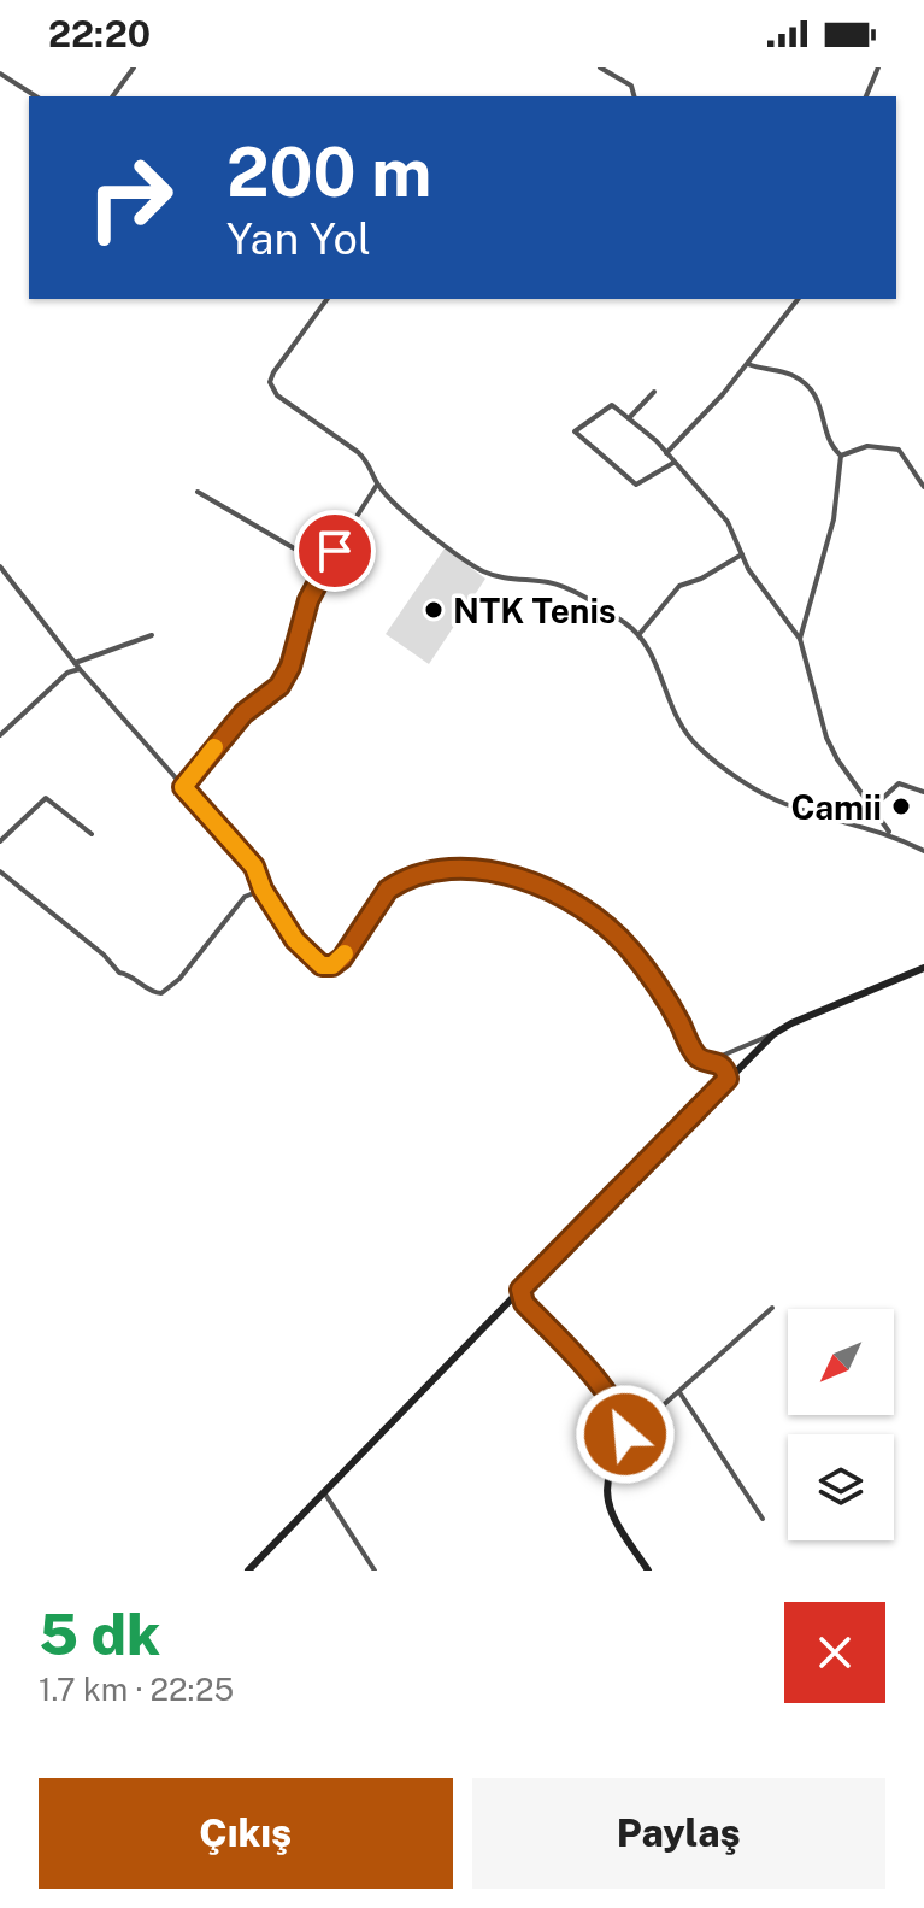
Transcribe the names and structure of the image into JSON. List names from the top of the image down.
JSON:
{
  "places": ["NTK Tenis", "Camii"],
  "north": "bottom left",
  "page": {
    "status": "22:20",
    "turn": ["200 m", "Yan Yol"],
    "heading": ["5 dk", "1.7 km · 22:25"],
    "buttons": ["Çıkış", "Paylaş"]
  }
}
